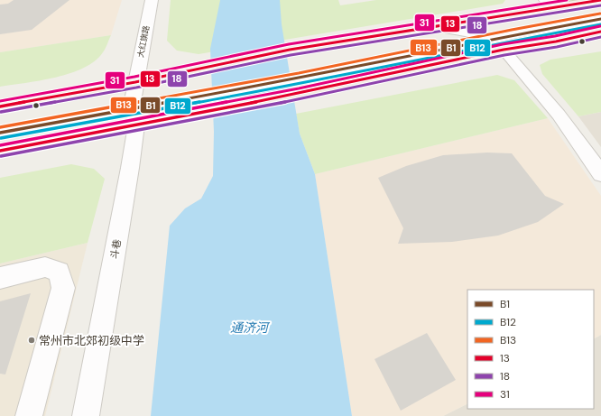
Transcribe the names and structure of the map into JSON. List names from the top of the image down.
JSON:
{
  "streets": {
    "street": ["大红旗路", "斗巷"]
  },
  "crossings": [
    ["大红旗路", "斗巷"]
  ],
  "water": ["通济河"],
  "places": ["常州市北郊初级中学"],
  "lines": [
    "transit line 13",
    "transit line 31",
    "transit line 18",
    "transit line B13",
    "transit line B1",
    "transit line B12"
  ],
  "legend": [
    "B1",
    "B12",
    "B13",
    "13",
    "18",
    "31"
  ]
}
